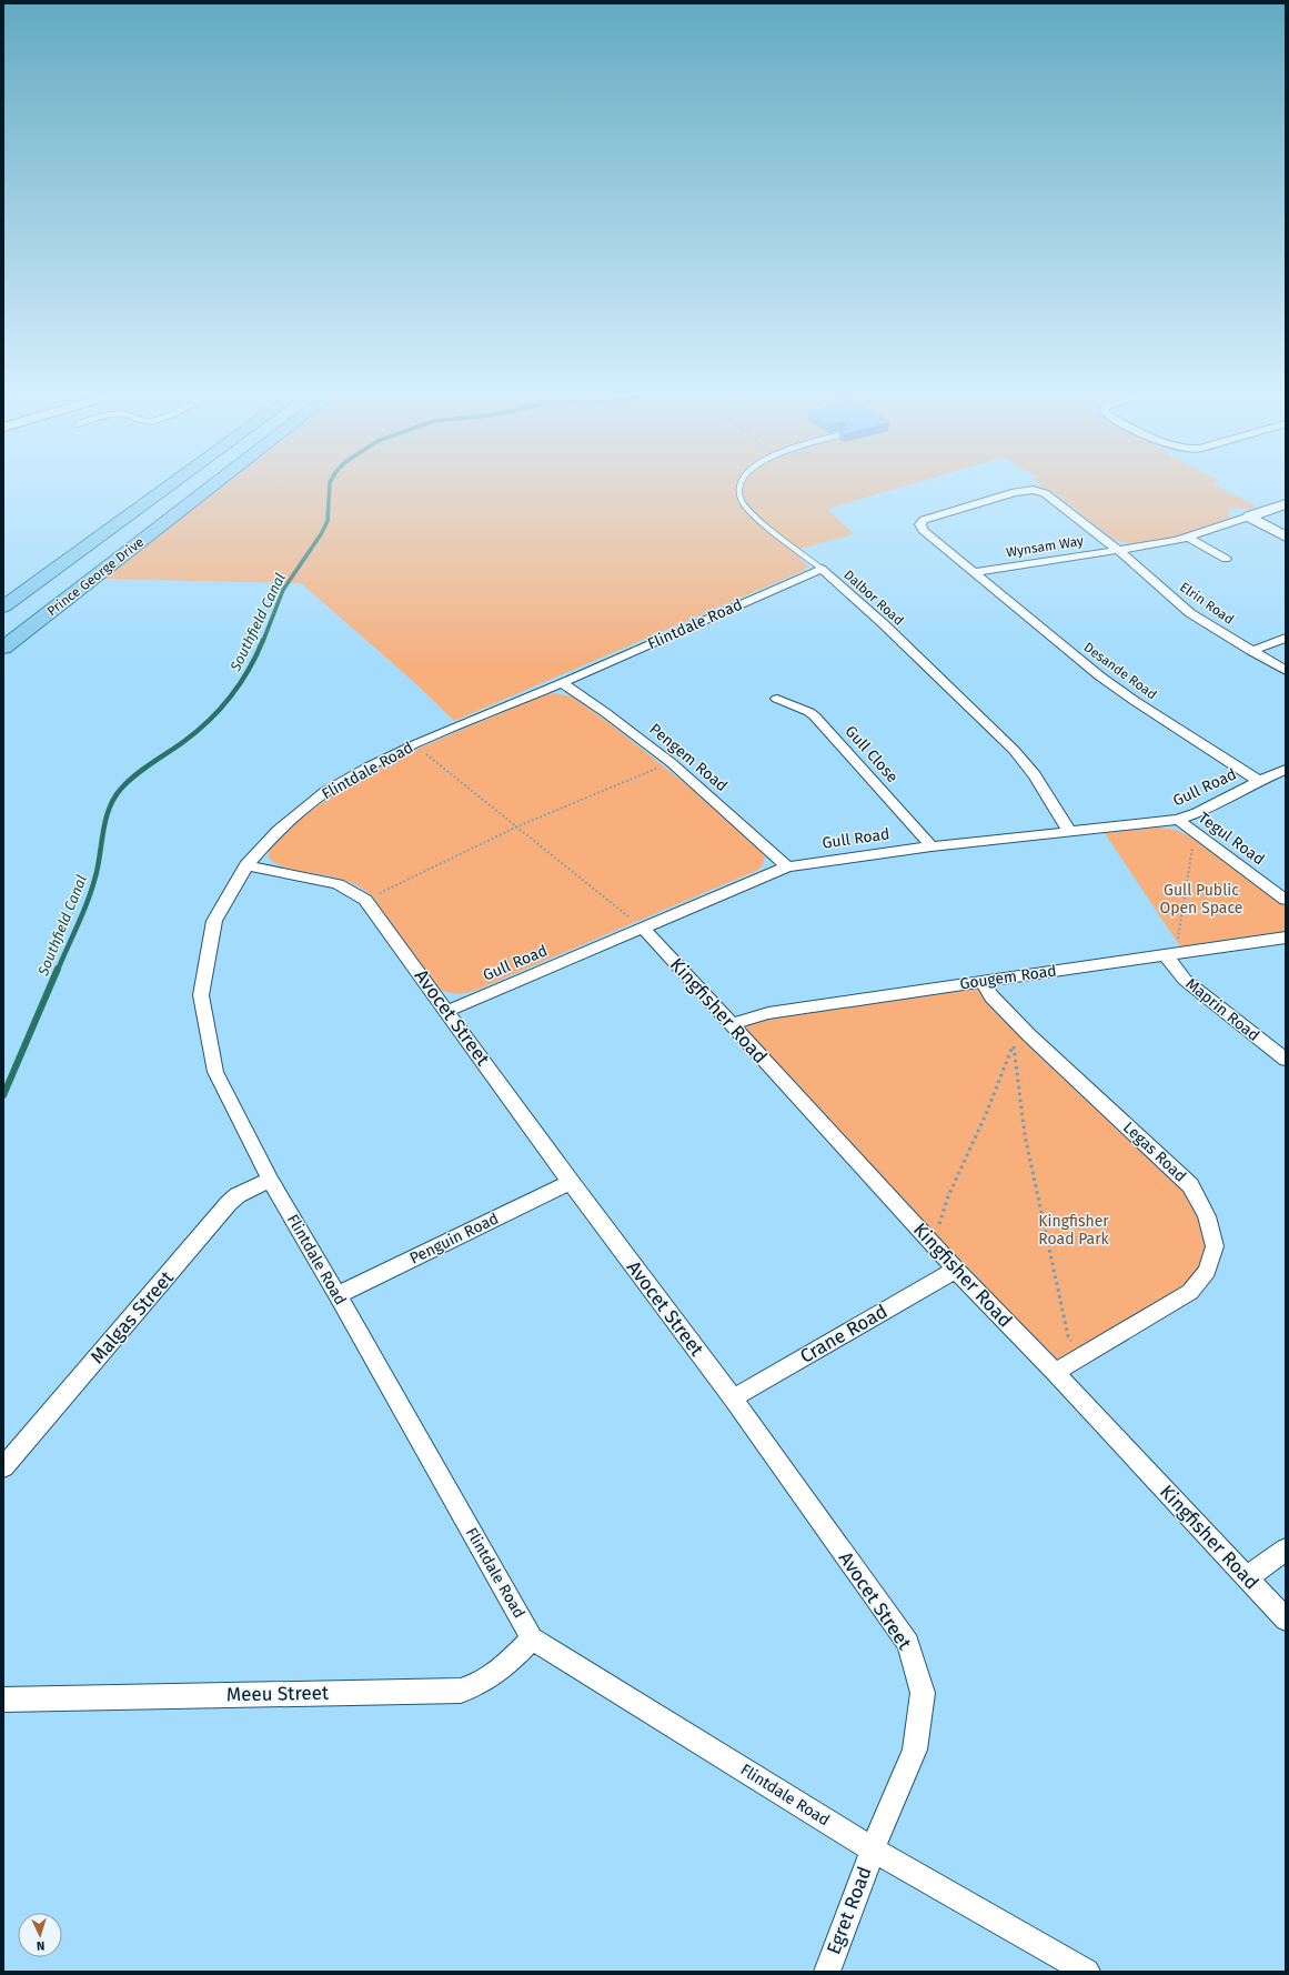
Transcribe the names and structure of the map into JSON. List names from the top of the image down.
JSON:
{
  "streets": {
    "main road": ["Prince George Drive"],
    "street": [
      "Wynsam Way",
      "Dalbor Road",
      "Elrin Road",
      "Flintdale Road",
      "Desande Road",
      "Gull Close",
      "Pengem Road",
      "Gull Road",
      "Tegul Road",
      "Gougem Road",
      "Maprin Road",
      "Kingfisher Road",
      "Avocet Street",
      "Legas Road",
      "Penguin Road",
      "Malgas Street",
      "Crane Road",
      "Meeu Street",
      "Egret Road"
    ]
  },
  "crossings": [
    ["Wynsam Way", "Elrin Road"],
    ["Wynsam Way", "Desande Road"],
    ["Dalbor Road", "Flintdale Road"],
    ["Dalbor Road", "Gull Road"],
    ["Elrin Road", "Desande Road"],
    ["Flintdale Road", "Pengem Road"],
    ["Flintdale Road", "Avocet Street"],
    ["Flintdale Road", "Penguin Road"],
    ["Flintdale Road", "Malgas Street"],
    ["Flintdale Road", "Meeu Street"],
    ["Flintdale Road", "Egret Road"],
    ["Desande Road", "Gull Road"],
    ["Gull Close", "Gull Road"],
    ["Pengem Road", "Gull Road"],
    ["Gull Road", "Tegul Road"],
    ["Gull Road", "Kingfisher Road"],
    ["Gull Road", "Avocet Street"],
    ["Gougem Road", "Maprin Road"],
    ["Gougem Road", "Kingfisher Road"],
    ["Gougem Road", "Legas Road"],
    ["Kingfisher Road", "Legas Road"],
    ["Kingfisher Road", "Crane Road"],
    ["Avocet Street", "Penguin Road"],
    ["Avocet Street", "Crane Road"],
    ["Avocet Street", "Egret Road"]
  ],
  "water": ["Southfield Canal"],
  "parks": ["Gull Public Open Space", "Kingfisher Road Park"],
  "north": "bottom"
}
